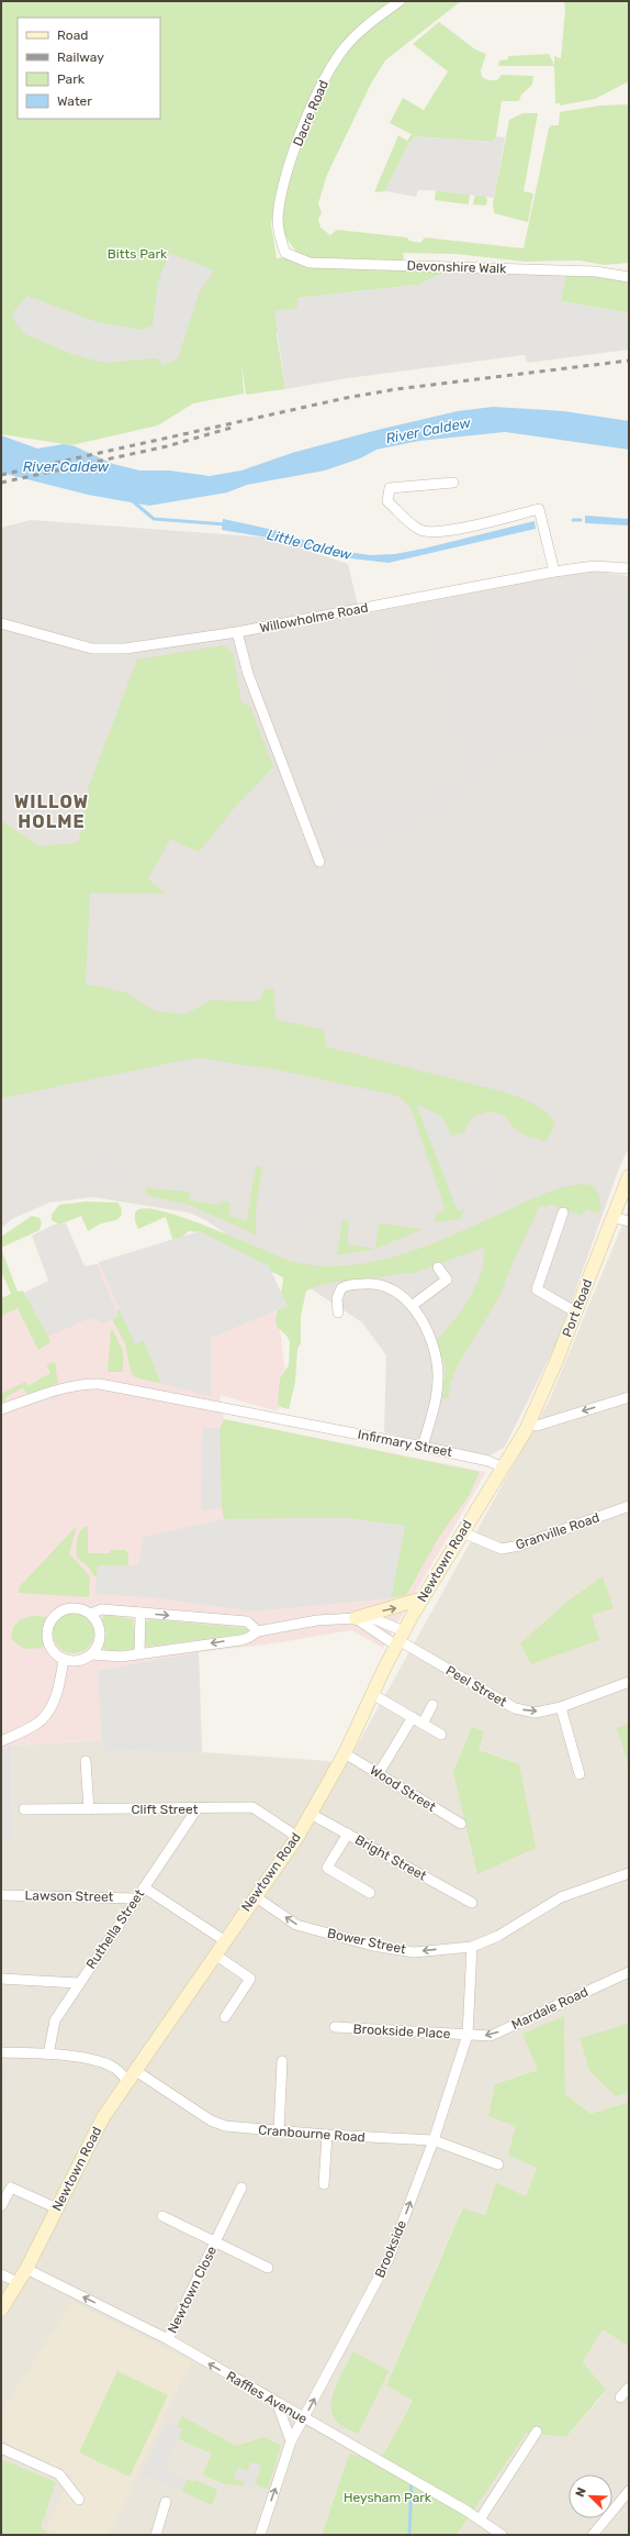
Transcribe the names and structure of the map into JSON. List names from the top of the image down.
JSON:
{
  "streets": {
    "main road": ["Port Road", "Newtown Road"],
    "street": [
      "Dacre Road",
      "Devonshire Walk",
      "Willowholme Road",
      "Infirmary Street",
      "Granville Road",
      "Peel Street",
      "Wood Street",
      "Clift Street",
      "Bright Street",
      "Lawson Street",
      "Ruthella Street",
      "Bower Street",
      "Mardale Road",
      "Brookside Place",
      "Cranbourne Road",
      "Brookside",
      "Newtown Close",
      "Raffles Avenue"
    ]
  },
  "crossings": [
    ["Dacre Road", "Devonshire Walk"],
    ["Port Road", "Newtown Road"],
    ["Infirmary Street", "Newtown Road"],
    ["Granville Road", "Newtown Road"],
    ["Newtown Road", "Peel Street"],
    ["Newtown Road", "Wood Street"],
    ["Newtown Road", "Clift Street"],
    ["Newtown Road", "Bright Street"],
    ["Newtown Road", "Bower Street"],
    ["Newtown Road", "Cranbourne Road"],
    ["Newtown Road", "Raffles Avenue"],
    ["Clift Street", "Ruthella Street"],
    ["Lawson Street", "Ruthella Street"],
    ["Ruthella Street", "Cranbourne Road"],
    ["Bower Street", "Brookside"],
    ["Mardale Road", "Brookside Place"],
    ["Mardale Road", "Brookside"],
    ["Brookside Place", "Brookside"],
    ["Cranbourne Road", "Brookside"],
    ["Brookside", "Raffles Avenue"],
    ["Newtown Close", "Raffles Avenue"]
  ],
  "one_way": [
    "Bower Street",
    "Mardale Road",
    "Brookside",
    "Raffles Avenue"
  ],
  "districts": ["WILLOW HOLME"],
  "water": ["River Caldew", "Little Caldew"],
  "parks": ["Bitts Park", "Heysham Park"],
  "legend": [
    "Road",
    "Railway",
    "Park",
    "Water"
  ],
  "north": "top left"
}
